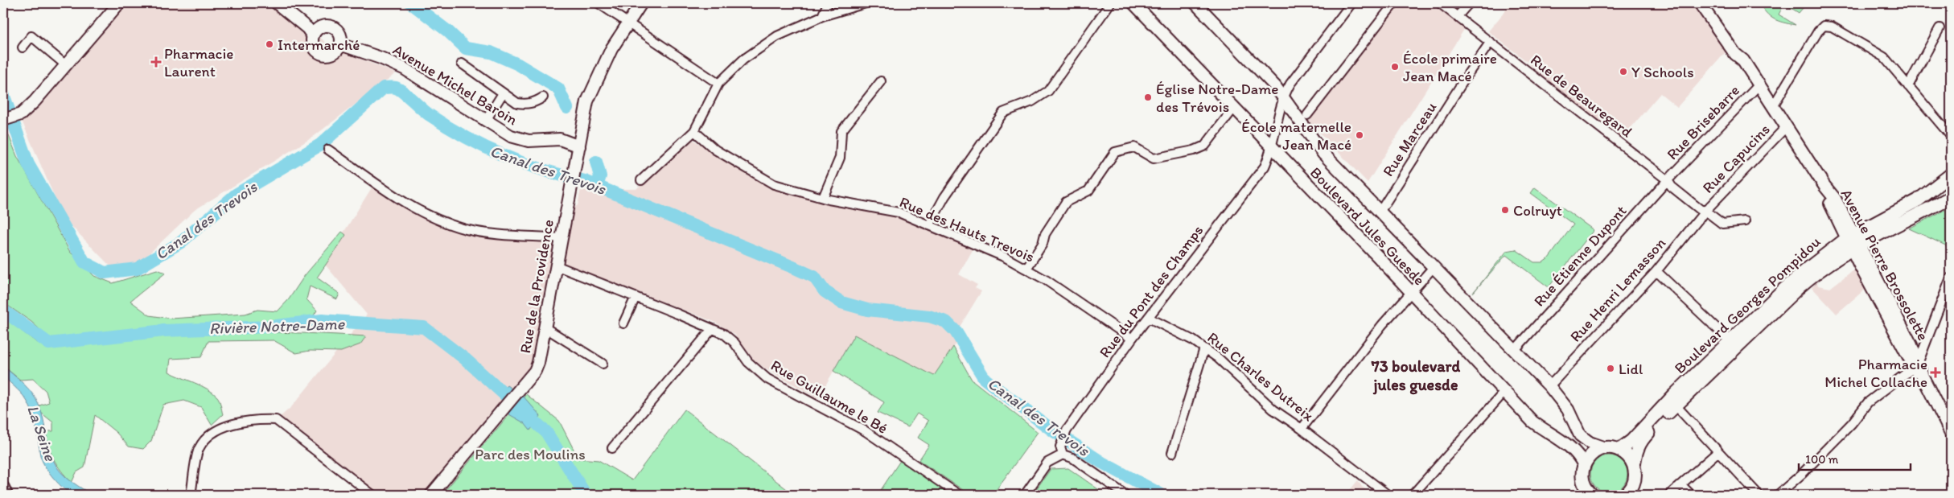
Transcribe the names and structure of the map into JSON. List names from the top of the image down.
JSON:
{
  "streets": {
    "main road": ["Boulevard Georges Pompidou"],
    "street": [
      "Avenue Michel Baroin",
      "Rue de Beauregard",
      "Rue Brisebarre",
      "Rue Marceau",
      "Rue Capucins",
      "Boulevard Jules Guesde",
      "Rue des Hauts Trevois",
      "Rue Étienne Dupont",
      "Avenue Pierre Brossolette",
      "Rue de la Providence",
      "Rue Henri Lemasson",
      "Rue du Pont des Champs",
      "Rue Charles Dutreix",
      "Rue Guillaume le Bé"
    ]
  },
  "crossings": [
    ["Avenue Michel Baroin", "Rue de la Providence"],
    ["Rue de Beauregard", "Rue Brisebarre"],
    ["Rue de Beauregard", "Rue Marceau"],
    ["Rue de Beauregard", "Rue Capucins"],
    ["Rue de Beauregard", "Rue Étienne Dupont"],
    ["Rue de Beauregard", "Rue Henri Lemasson"],
    ["Rue Brisebarre", "Rue Étienne Dupont"],
    ["Rue Brisebarre", "Avenue Pierre Brossolette"],
    ["Rue Marceau", "Boulevard Jules Guesde"],
    ["Rue Capucins", "Avenue Pierre Brossolette"],
    ["Rue Capucins", "Rue Henri Lemasson"],
    ["Boulevard Jules Guesde", "Rue Étienne Dupont"],
    ["Boulevard Jules Guesde", "Rue Henri Lemasson"],
    ["Boulevard Jules Guesde", "Rue du Pont des Champs"],
    ["Rue des Hauts Trevois", "Rue du Pont des Champs"],
    ["Avenue Pierre Brossolette", "Boulevard Georges Pompidou"],
    ["Rue de la Providence", "Rue Guillaume le Bé"],
    ["Rue du Pont des Champs", "Rue Charles Dutreix"]
  ],
  "districts": ["73 boulevard jules guesde"],
  "water": ["Canal des Trevois", "Rivière Notre-Dame", "La Seine"],
  "parks": ["Parc des Moulins"],
  "places": {
    "other": [
      "Intermarché",
      "École primaire Jean Macé",
      "Y Schools",
      "Église Notre-Dame des Trévois",
      "École maternelle Jean Macé",
      "Colruyt",
      "Lidl"
    ],
    "health": ["Pharmacie Laurent", "Pharmacie Michel Collache"]
  },
  "scale_bar": "100 m"
}
